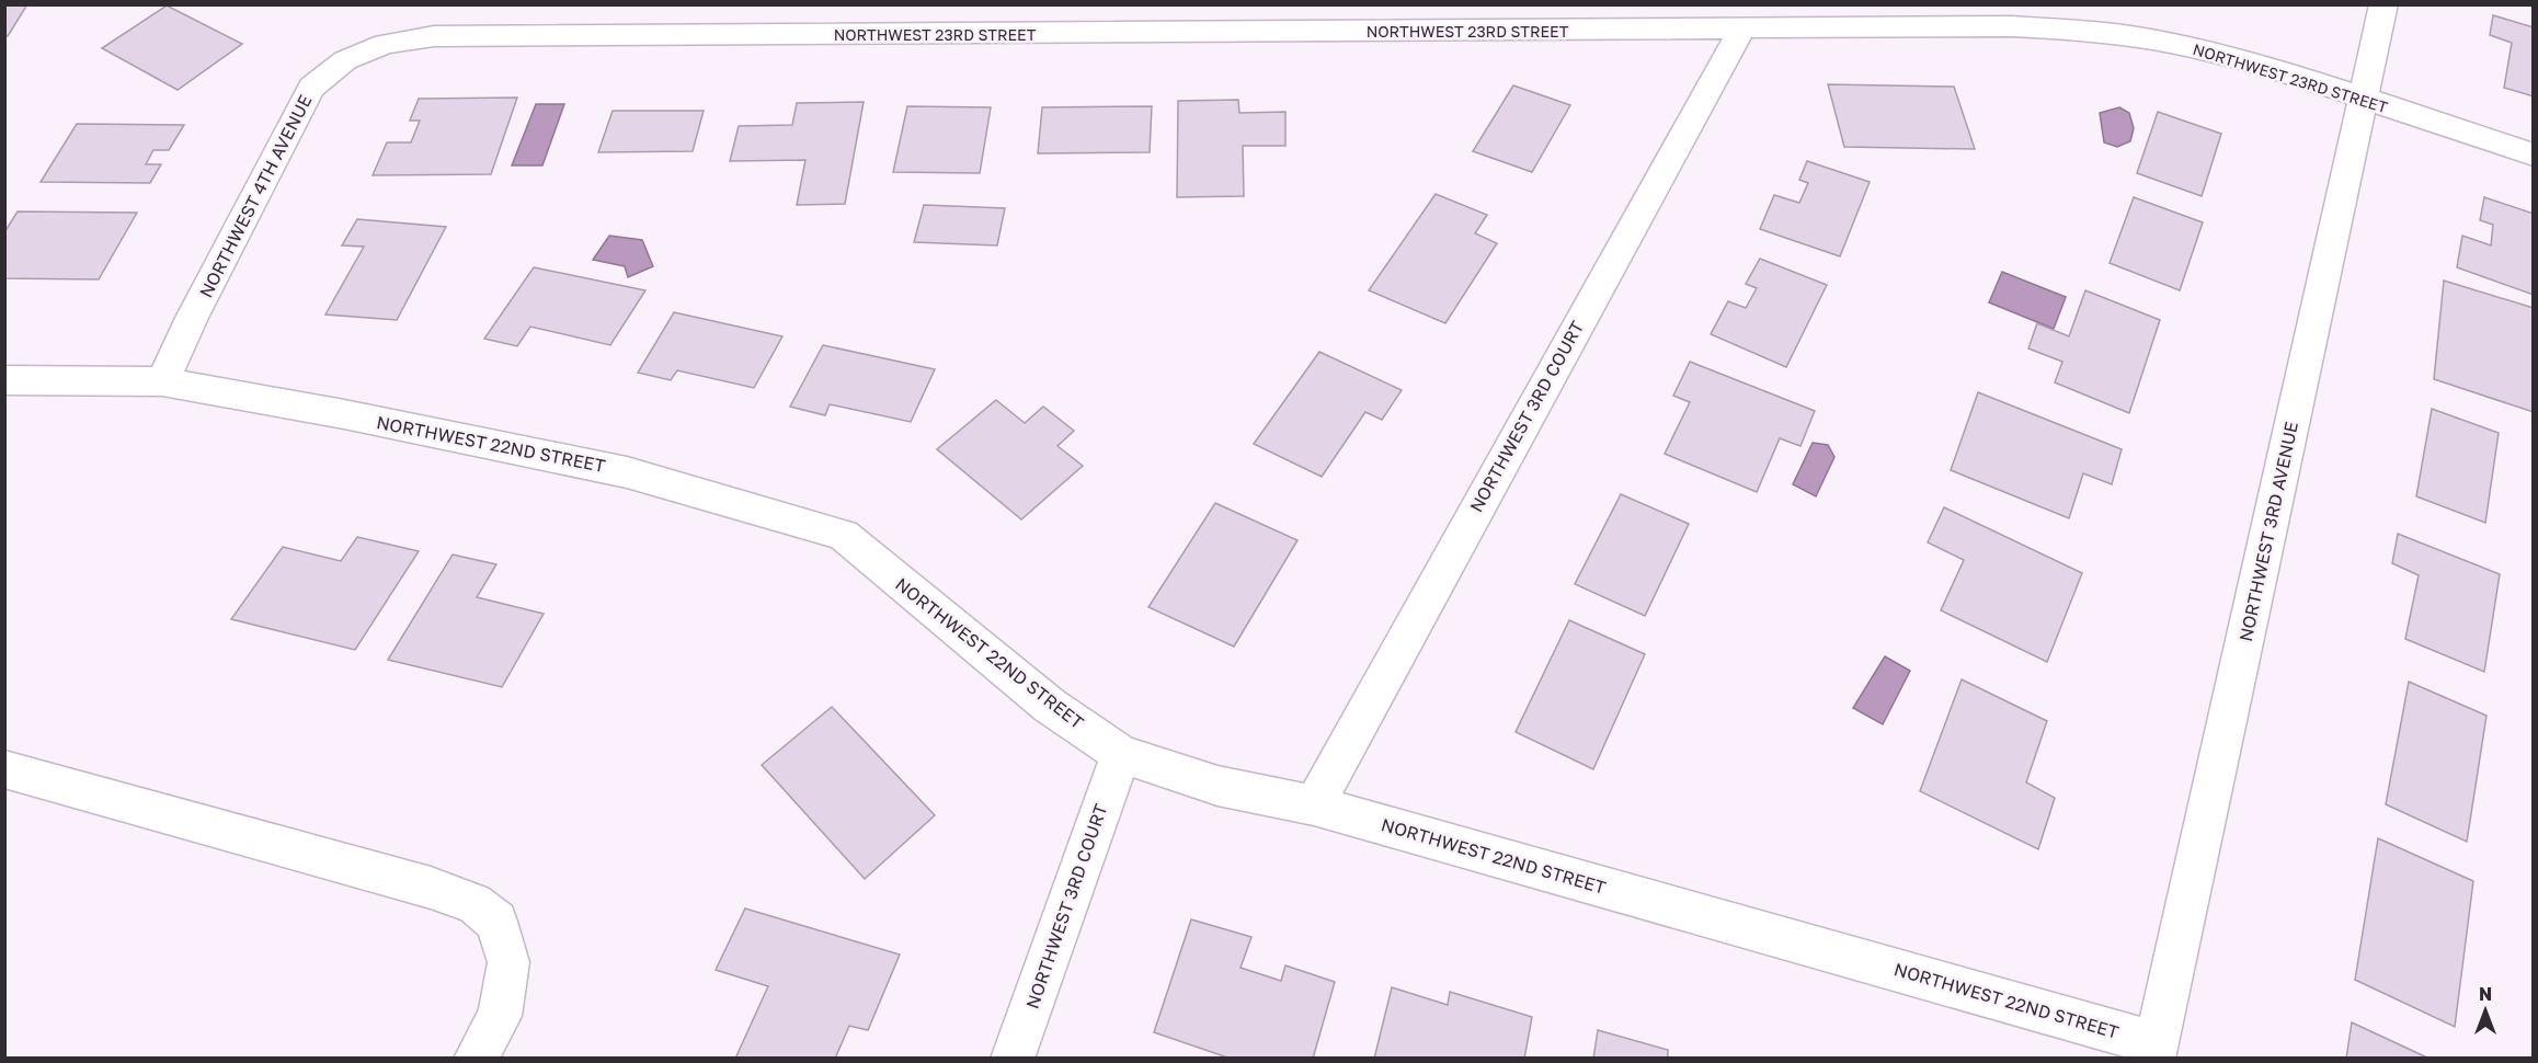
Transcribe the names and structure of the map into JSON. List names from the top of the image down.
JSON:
{
  "streets": {
    "street": [
      "NORTHWEST 23RD STREET",
      "NORTHWEST 4TH AVENUE",
      "NORTHWEST 3RD COURT",
      "NORTHWEST 22ND STREET",
      "NORTHWEST 3RD AVENUE"
    ]
  },
  "crossings": [
    ["NORTHWEST 23RD STREET", "NORTHWEST 4TH AVENUE"],
    ["NORTHWEST 23RD STREET", "NORTHWEST 3RD COURT"],
    ["NORTHWEST 23RD STREET", "NORTHWEST 3RD AVENUE"],
    ["NORTHWEST 4TH AVENUE", "NORTHWEST 22ND STREET"],
    ["NORTHWEST 3RD COURT", "NORTHWEST 22ND STREET"],
    ["NORTHWEST 22ND STREET", "NORTHWEST 3RD AVENUE"]
  ],
  "north": "top"
}
